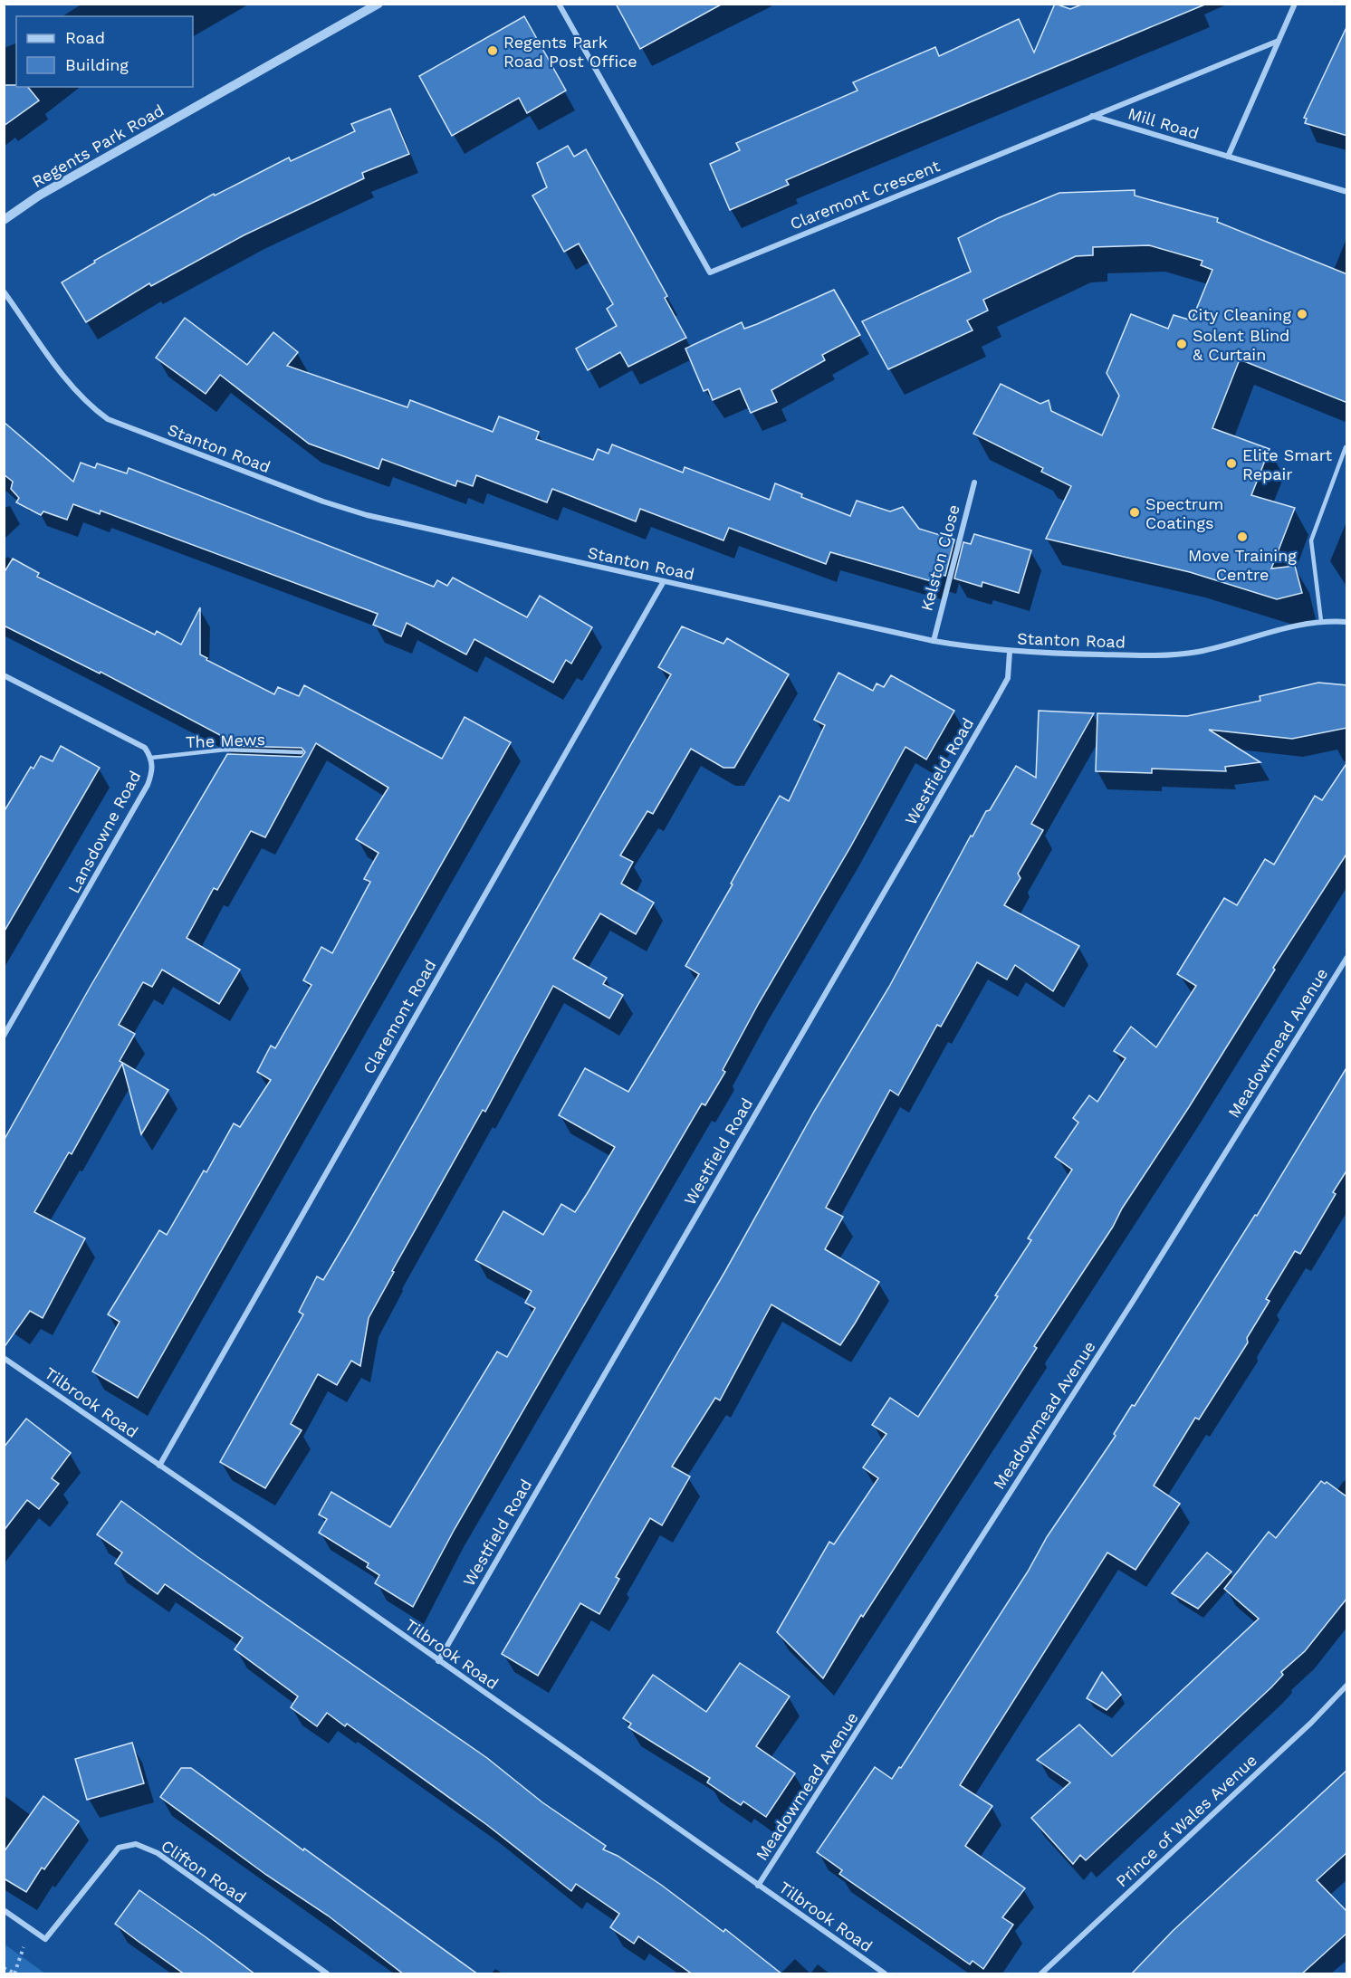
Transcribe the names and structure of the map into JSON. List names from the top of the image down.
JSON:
{
  "streets": {
    "street": [
      "Mill Road",
      "Regents Park Road",
      "Claremont Crescent",
      "Stanton Road",
      "Kelston Close",
      "Westfield Road",
      "Lansdowne Road",
      "Claremont Road",
      "Meadowmead Avenue",
      "Tilbrook Road",
      "Prince of Wales Avenue",
      "Clifton Road"
    ],
    "lane": ["The Mews"]
  },
  "crossings": [
    ["Mill Road", "Claremont Crescent"],
    ["Stanton Road", "Kelston Close"],
    ["Stanton Road", "Westfield Road"],
    ["Stanton Road", "Claremont Road"],
    ["The Mews", "Lansdowne Road"],
    ["Westfield Road", "Tilbrook Road"],
    ["Claremont Road", "Tilbrook Road"],
    ["Meadowmead Avenue", "Tilbrook Road"]
  ],
  "places": [
    "Regents Park Road Post Office",
    "City Cleaning",
    "Solent Blind & Curtain",
    "Elite Smart Repair",
    "Spectrum Coatings",
    "Move Training Centre"
  ],
  "legend": ["Road", "Building"]
}
